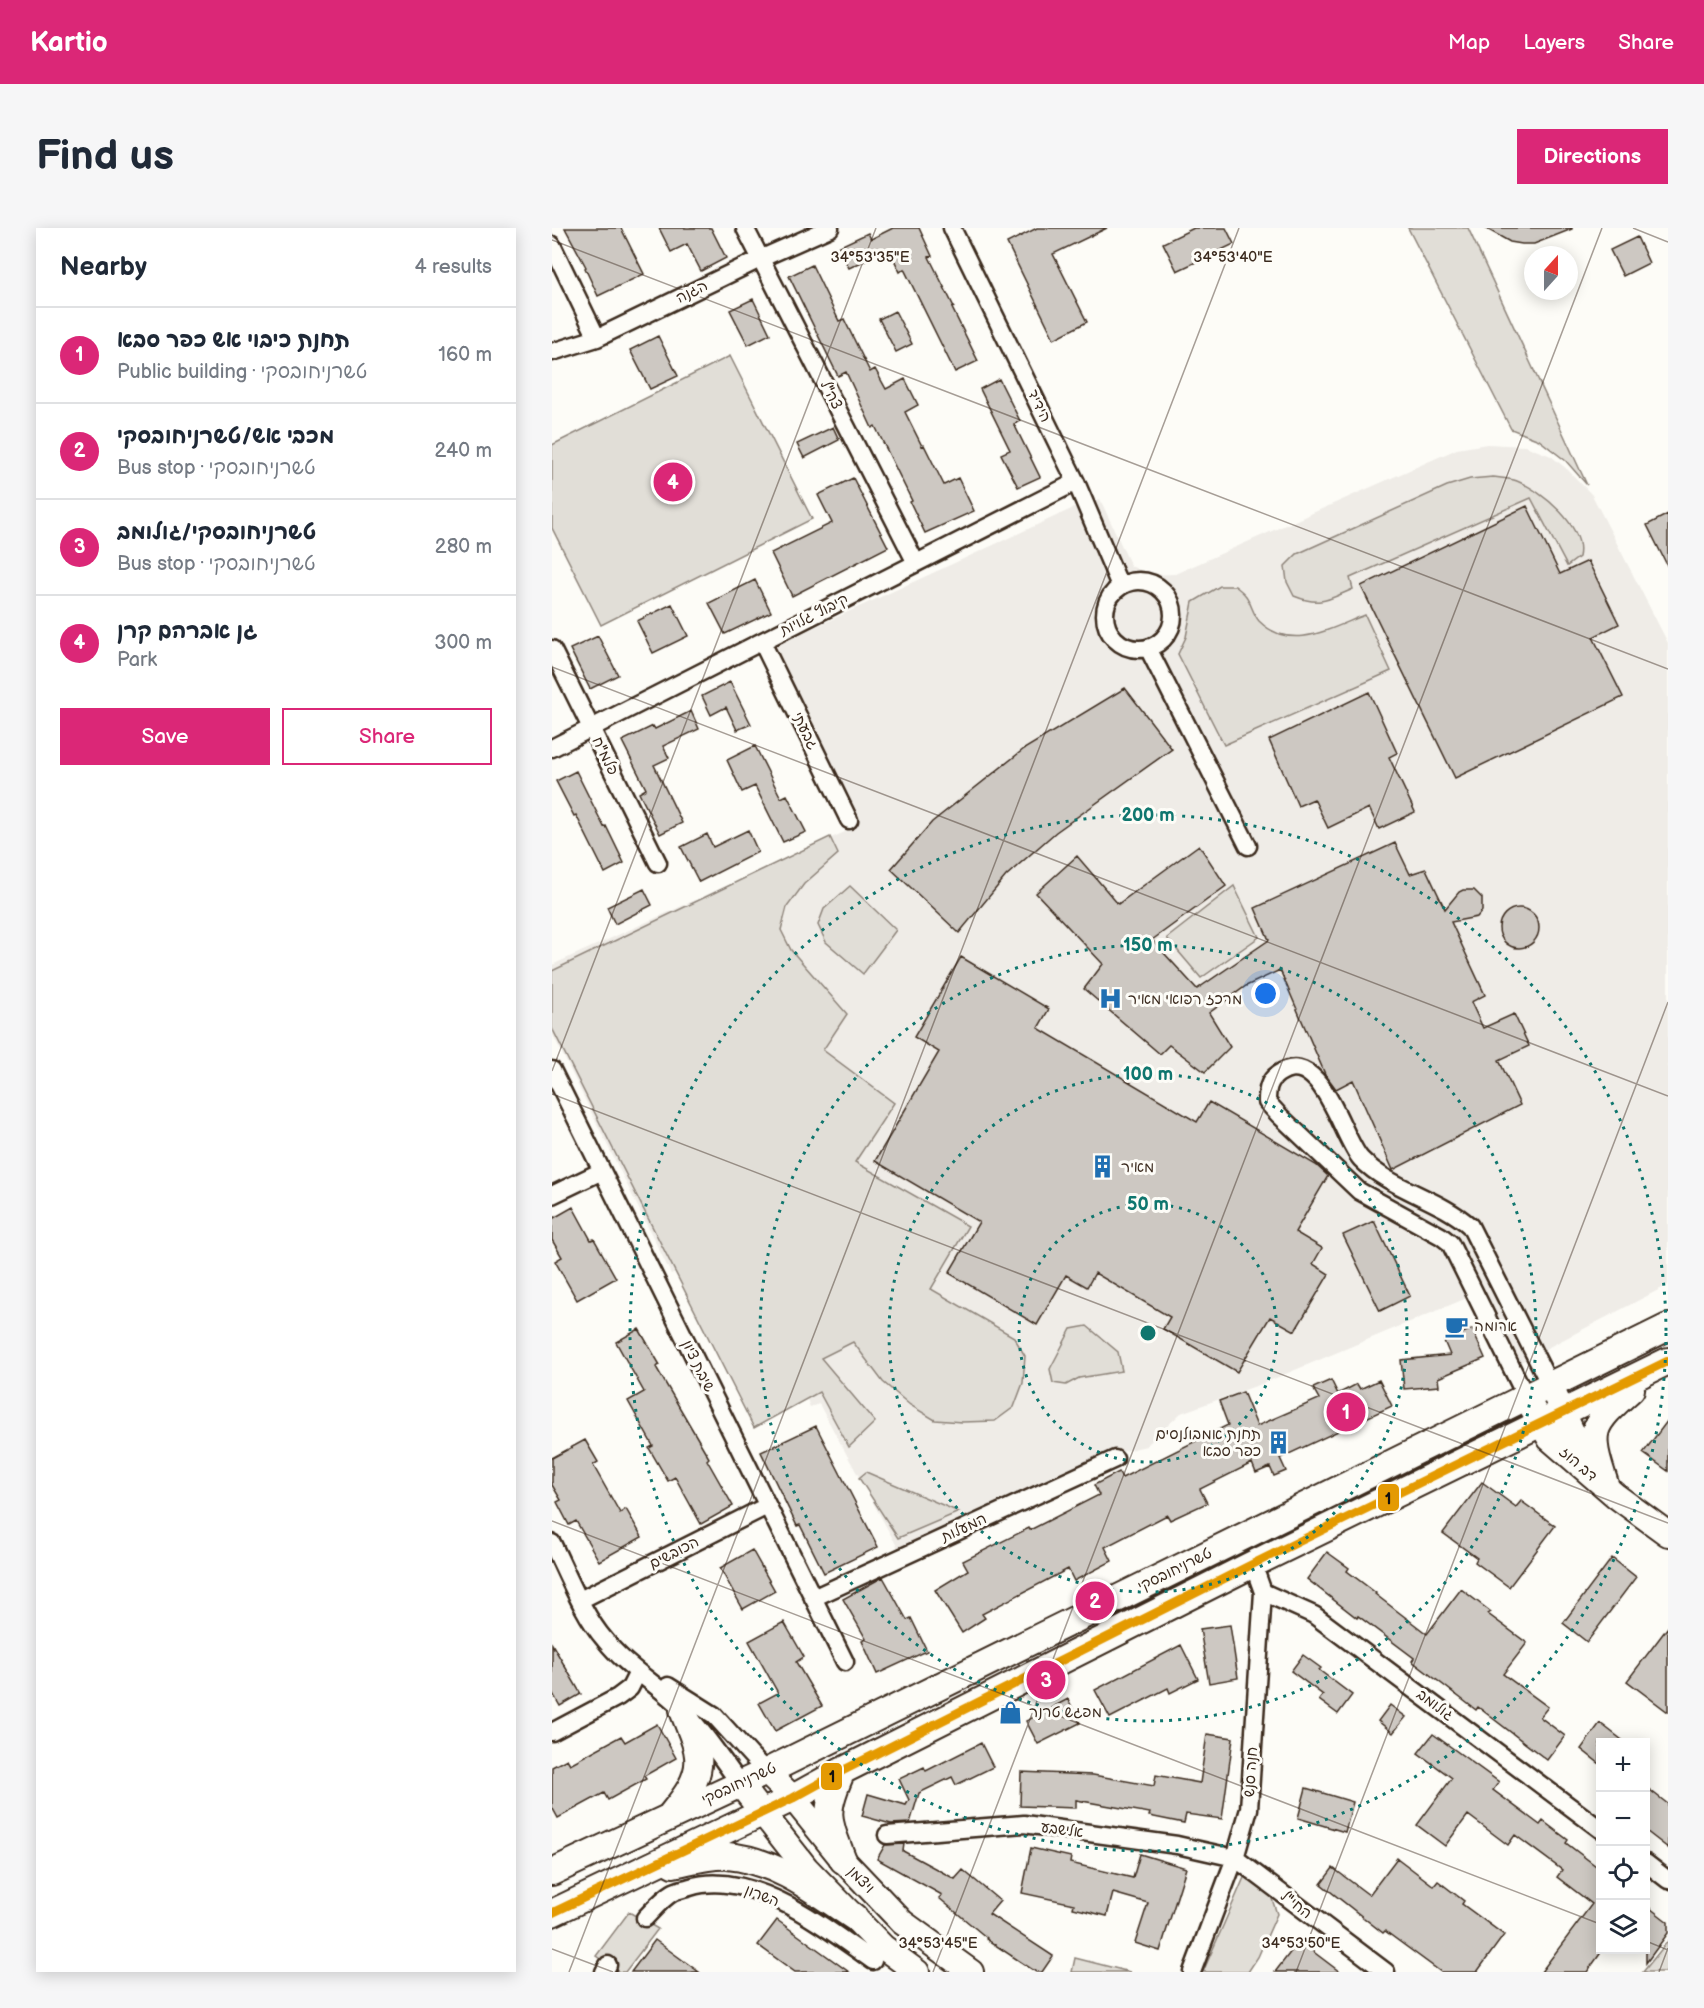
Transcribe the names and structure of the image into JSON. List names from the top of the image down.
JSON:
{
  "streets": {
    "main road": ["דב הוז", "טשרניחובסקי", "ויצמן"],
    "street": [
      "הגנה",
      "צה\"ל",
      "הידיד",
      "קיבוץ גלויות",
      "גבעתי",
      "פלמ\"ח",
      "שיבת ציון",
      "המעלות",
      "הכובשים",
      "גולומב",
      "חנה סנש",
      "אלישבע",
      "השרון",
      "החי\"ל"
    ]
  },
  "crossings": [
    ["הגנה", "צה\"ל"],
    ["צה\"ל", "קיבוץ גלויות"],
    ["הידיד", "קיבוץ גלויות"],
    ["קיבוץ גלויות", "גבעתי"],
    ["קיבוץ גלויות", "פלמ\"ח"],
    ["שיבת ציון", "המעלות"],
    ["שיבת ציון", "הכובשים"],
    ["דב הוז", "טשרניחובסקי"],
    ["טשרניחובסקי", "חנה סנש"],
    ["טשרניחובסקי", "ויצמן"],
    ["גולומב", "חנה סנש"],
    ["חנה סנש", "אלישבע"],
    ["חנה סנש", "החי\"ל"],
    ["אלישבע", "החי\"ל"],
    ["ויצמן", "השרון"]
  ],
  "places": {
    "hospital": ["מרכז רפואי מאיר"],
    "building": ["מאיר", "תחנת אמבולנסים כפר סבא"],
    "cafe": ["ארומה"],
    "shop": ["מפגש טרנר"]
  },
  "lines": ["transit line 1"],
  "north": "top",
  "page": {
    "header": "Kartio",
    "nav": ["Map", "Layers", "Share"],
    "buttons": [
      "Directions",
      ["Save", "Share"]
    ],
    "title": "Find us",
    "heading": ["Nearby", "4 results"],
    "list": [
      {
        "mark": "1",
        "name": "תחנת כיבוי אש כפר סבא",
        "note": "Public building · טשרניחובסקי",
        "value": "160 m"
      },
      {
        "mark": "2",
        "name": "מכבי אש/טשרניחובסקי",
        "note": "Bus stop · טשרניחובסקי",
        "value": "240 m"
      },
      {
        "mark": "3",
        "name": "טשרניחובסקי/גולומב",
        "note": "Bus stop · טשרניחובסקי",
        "value": "280 m"
      },
      {
        "mark": "4",
        "name": "גן אברהם קרן",
        "note": "Park",
        "value": "300 m"
      }
    ],
    "pins": [
      "4",
      "1",
      "2",
      "3"
    ],
    "map_buttons": ["+", "−"]
  },
  "coordinates": [
    "34°53'35\"E",
    "34°53'40\"E",
    "34°53'45\"E",
    "34°53'50\"E"
  ],
  "rings": [
    "200 m",
    "150 m",
    "100 m",
    "50 m"
  ]
}
